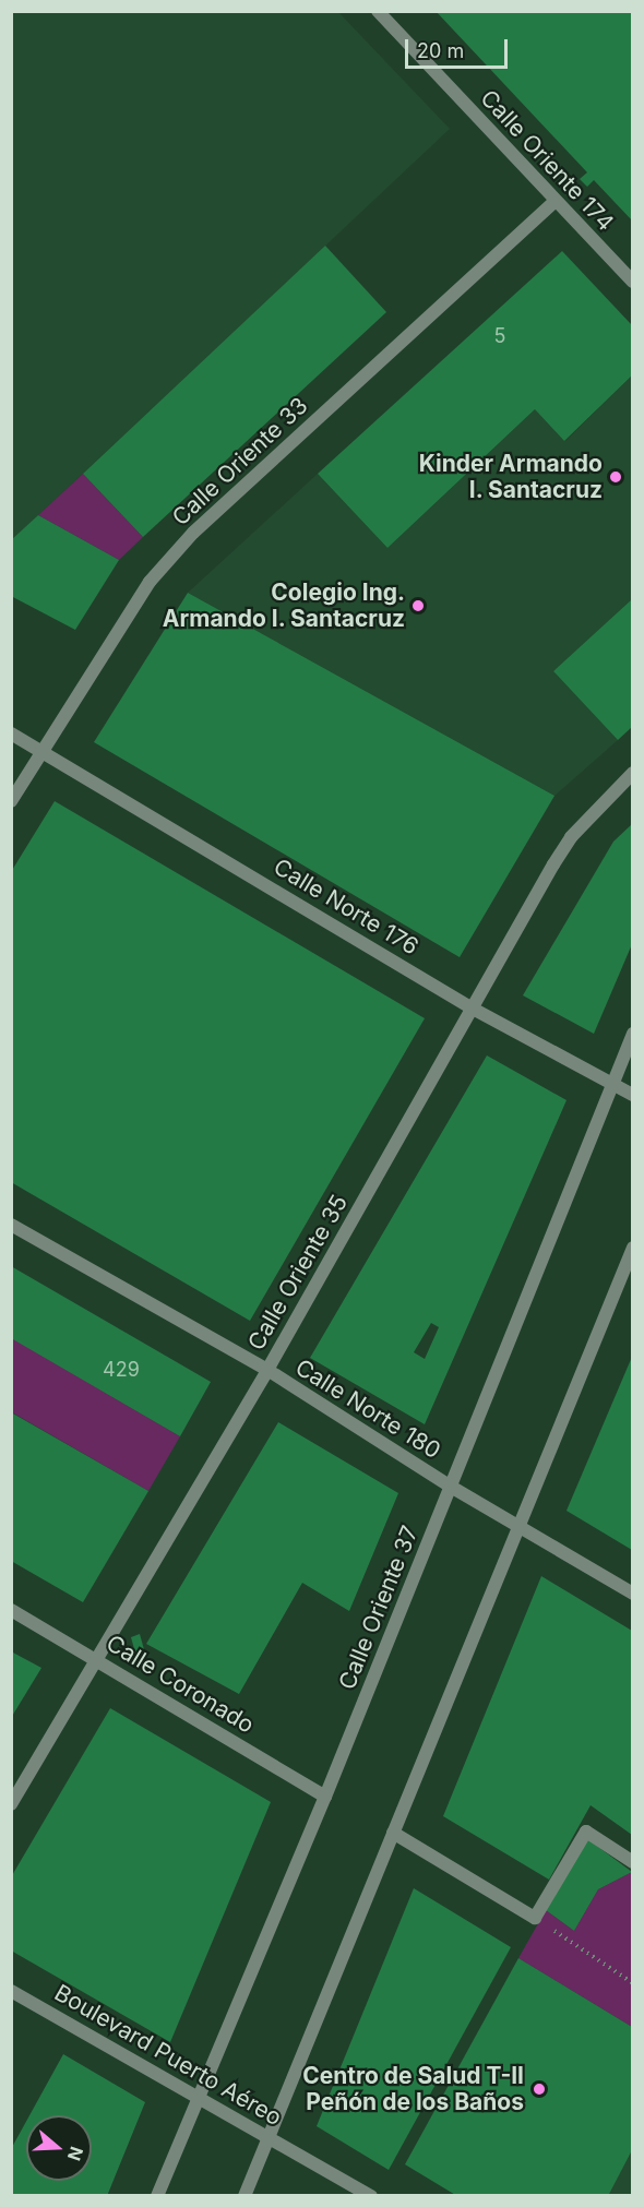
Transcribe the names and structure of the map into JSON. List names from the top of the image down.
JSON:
{
  "streets": {
    "street": [
      "Calle Oriente 174",
      "Calle Oriente 33",
      "Calle Norte 176",
      "Calle Oriente 35",
      "Calle Norte 180",
      "Calle Oriente 37",
      "Calle Coronado",
      "Boulevard Puerto Aéreo"
    ]
  },
  "crossings": [
    ["Calle Oriente 174", "Calle Oriente 33"],
    ["Calle Oriente 33", "Calle Norte 176"],
    ["Calle Norte 176", "Calle Oriente 35"],
    ["Calle Norte 176", "Calle Oriente 37"],
    ["Calle Oriente 35", "Calle Norte 180"],
    ["Calle Oriente 35", "Calle Coronado"],
    ["Calle Norte 180", "Calle Oriente 37"],
    ["Calle Oriente 37", "Calle Coronado"],
    ["Calle Oriente 37", "Boulevard Puerto Aéreo"]
  ],
  "places": ["Kinder Armando I. Santacruz", "Colegio Ing. Armando I. Santacruz", "Centro de Salud T-II Peñón de los Baños"],
  "house_numbers": ["5", "429"],
  "scale_bar": "20 m",
  "north": "right"
}
